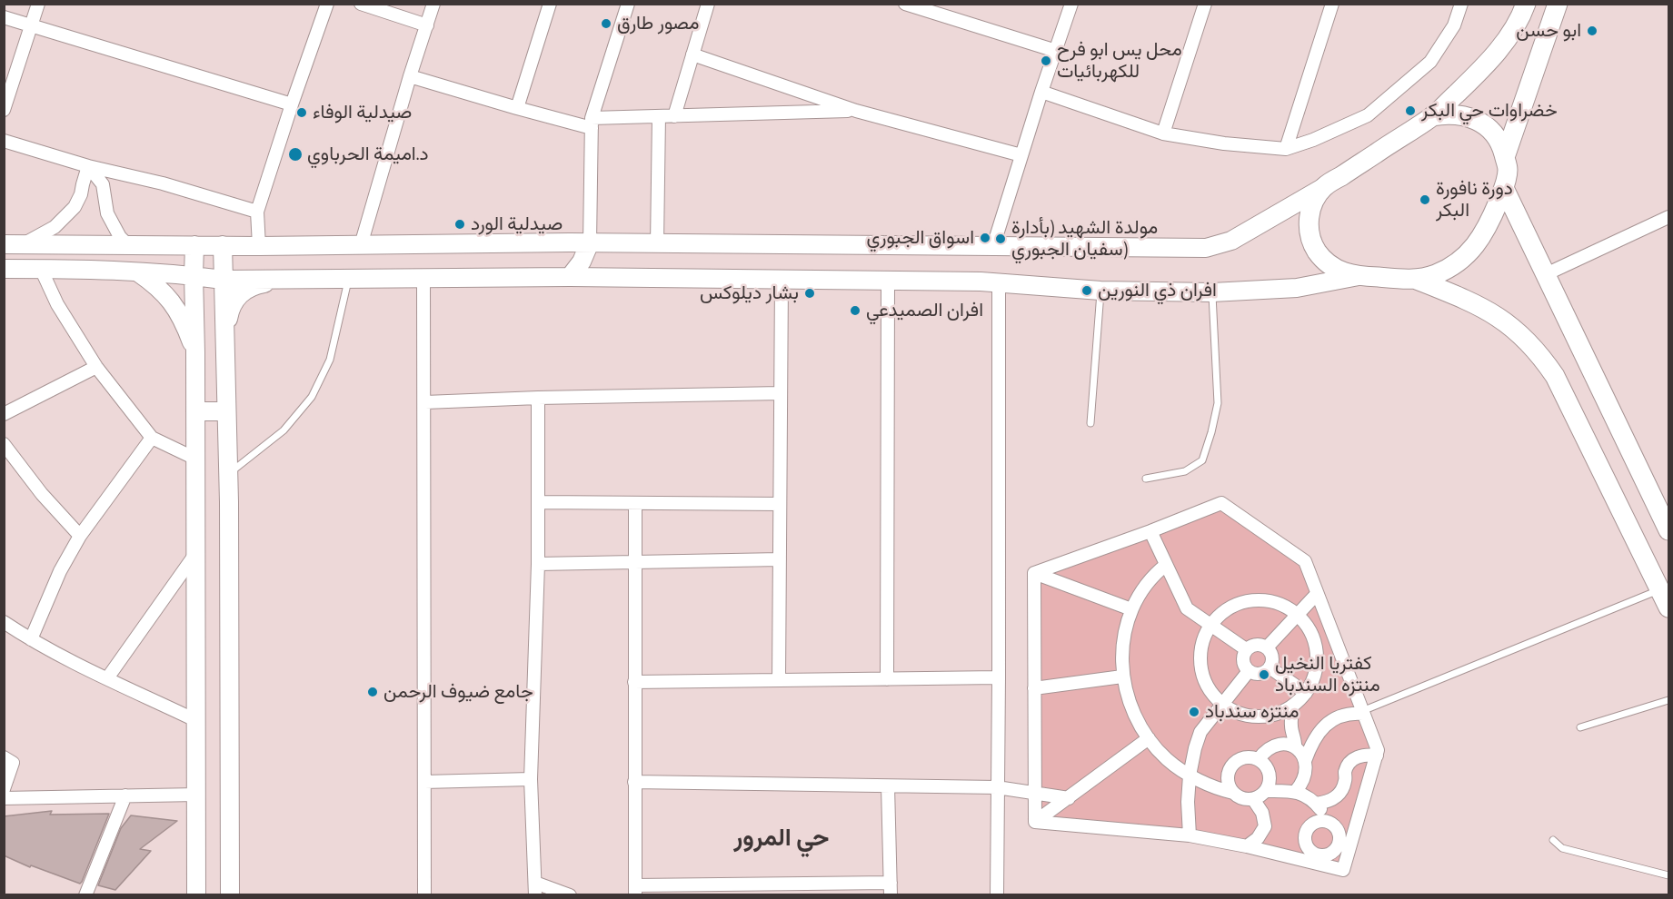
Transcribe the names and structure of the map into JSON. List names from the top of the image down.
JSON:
{
  "districts": ["حي المرور"],
  "places": [
    "مصور طارق",
    "ابو حسن",
    "محل يس ابو فرح للكهربائيات",
    "خضراوات حي البكر",
    "صيدلية الوفاء",
    "د.اميمة الحرباوي",
    "دورة نافورة البكر",
    "صيدلية الورد",
    "اسواق الجبوري",
    "مولدة الشهيد (بأدارة سفيان الجبوري)",
    "افران ذي النورين",
    "بشار ديلوكس",
    "افران الصميدعي",
    "كفتريا النخيل منتزه السندباد",
    "جامع ضيوف الرحمن",
    "منتزه سندباد"
  ]
}
